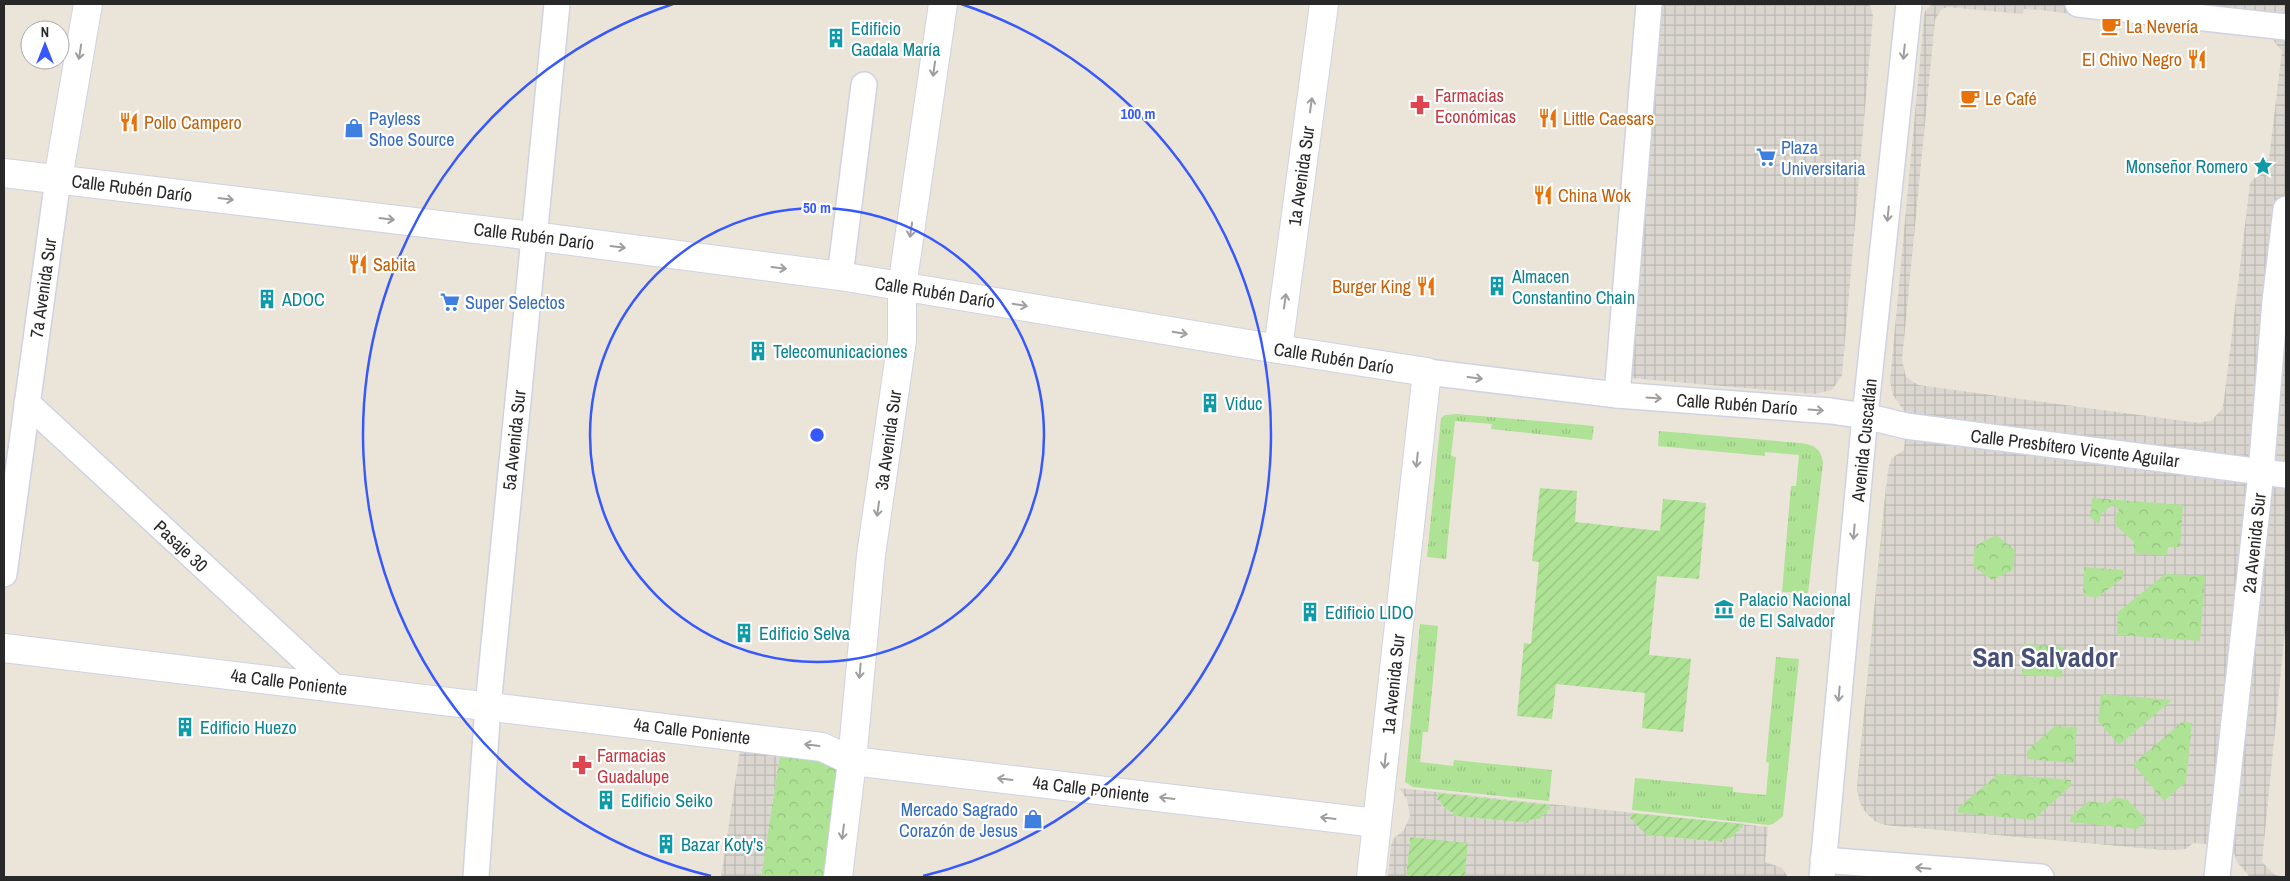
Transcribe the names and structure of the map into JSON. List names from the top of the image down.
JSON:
{
  "streets": {
    "street": [
      "1a Avenida Sur",
      "Calle Rubén Darío",
      "7a Avenida Sur",
      "5a Avenida Sur",
      "3a Avenida Sur",
      "Avenida Cuscatlán",
      "Calle Presbítero Vicente Aguilar",
      "2a Avenida Sur",
      "Pasaje 30",
      "4a Calle Poniente"
    ]
  },
  "crossings": [
    ["1a Avenida Sur", "Calle Rubén Darío"],
    ["1a Avenida Sur", "4a Calle Poniente"],
    ["Calle Rubén Darío", "7a Avenida Sur"],
    ["Calle Rubén Darío", "5a Avenida Sur"],
    ["Calle Rubén Darío", "3a Avenida Sur"],
    ["Calle Rubén Darío", "Avenida Cuscatlán"],
    ["Calle Rubén Darío", "Calle Presbítero Vicente Aguilar"],
    ["7a Avenida Sur", "Pasaje 30"],
    ["5a Avenida Sur", "4a Calle Poniente"],
    ["3a Avenida Sur", "4a Calle Poniente"],
    ["Avenida Cuscatlán", "Calle Presbítero Vicente Aguilar"],
    ["Calle Presbítero Vicente Aguilar", "2a Avenida Sur"],
    ["Pasaje 30", "4a Calle Poniente"]
  ],
  "one_way": [
    "Calle Rubén Darío",
    "3a Avenida Sur",
    "Avenida Cuscatlán",
    "4a Calle Poniente"
  ],
  "districts": ["San Salvador"],
  "places": {
    "cafe": ["La Nevería", "Le Café"],
    "building": [
      "Edificio Gadala María",
      "Almacen Constantino Chain",
      "ADOC",
      "Telecomunicaciones",
      "Viduc",
      "Edificio LIDO",
      "Edificio Selva",
      "Edificio Huezo",
      "Edificio Seiko",
      "Bazar Koty's"
    ],
    "restaurant": [
      "El Chivo Negro",
      "Little Caesars",
      "Pollo Campero",
      "China Wok",
      "Sabita",
      "Burger King"
    ],
    "pharmacy": ["Farmacias Económicas", "Farmacias Guadalupe"],
    "shop": ["Payless Shoe Source", "Mercado Sagrado Corazón de Jesus"],
    "supermarket": ["Plaza Universitaria", "Super Selectos"],
    "place": ["Monseñor Romero"],
    "museum": ["Palacio Nacional de El Salvador"]
  },
  "north": "top",
  "rings": ["100 m", "50 m"]
}
